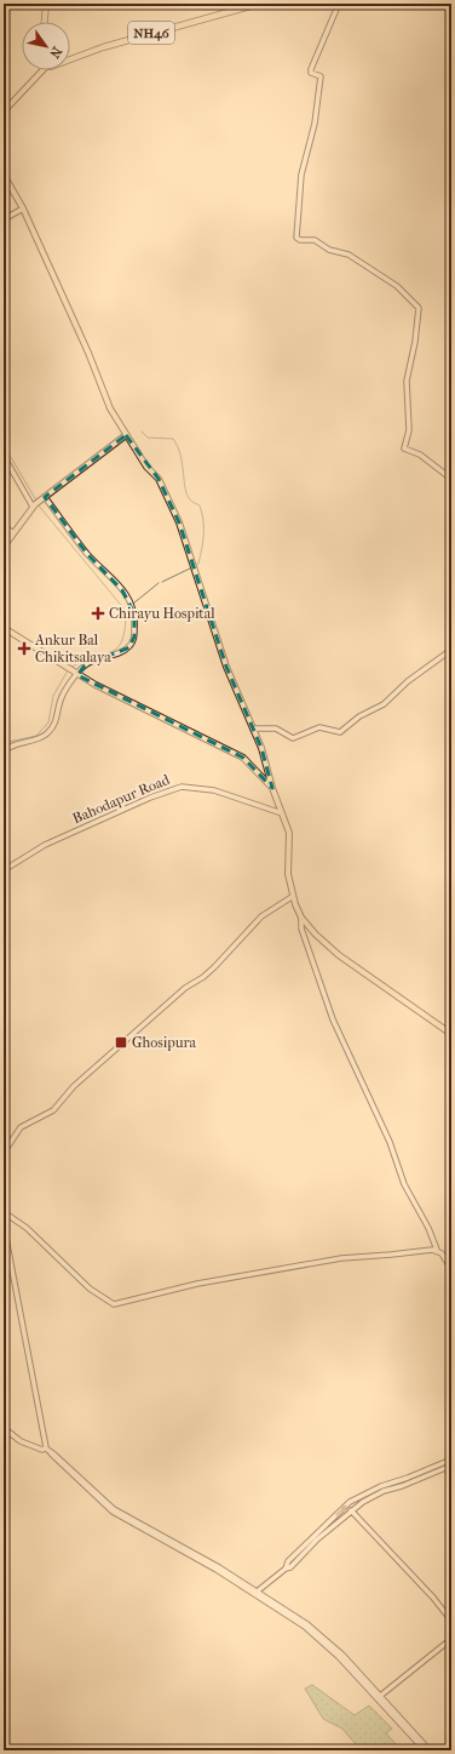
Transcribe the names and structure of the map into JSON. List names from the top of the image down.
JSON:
{
  "streets": {
    "highway": ["NH46"],
    "street": ["Bahodapur Road"]
  },
  "places": {
    "health": ["Chirayu Hospital", "Ankur Bal Chikitsalaya"],
    "transit": ["Ghosipura"]
  },
  "north": "bottom right"
}
